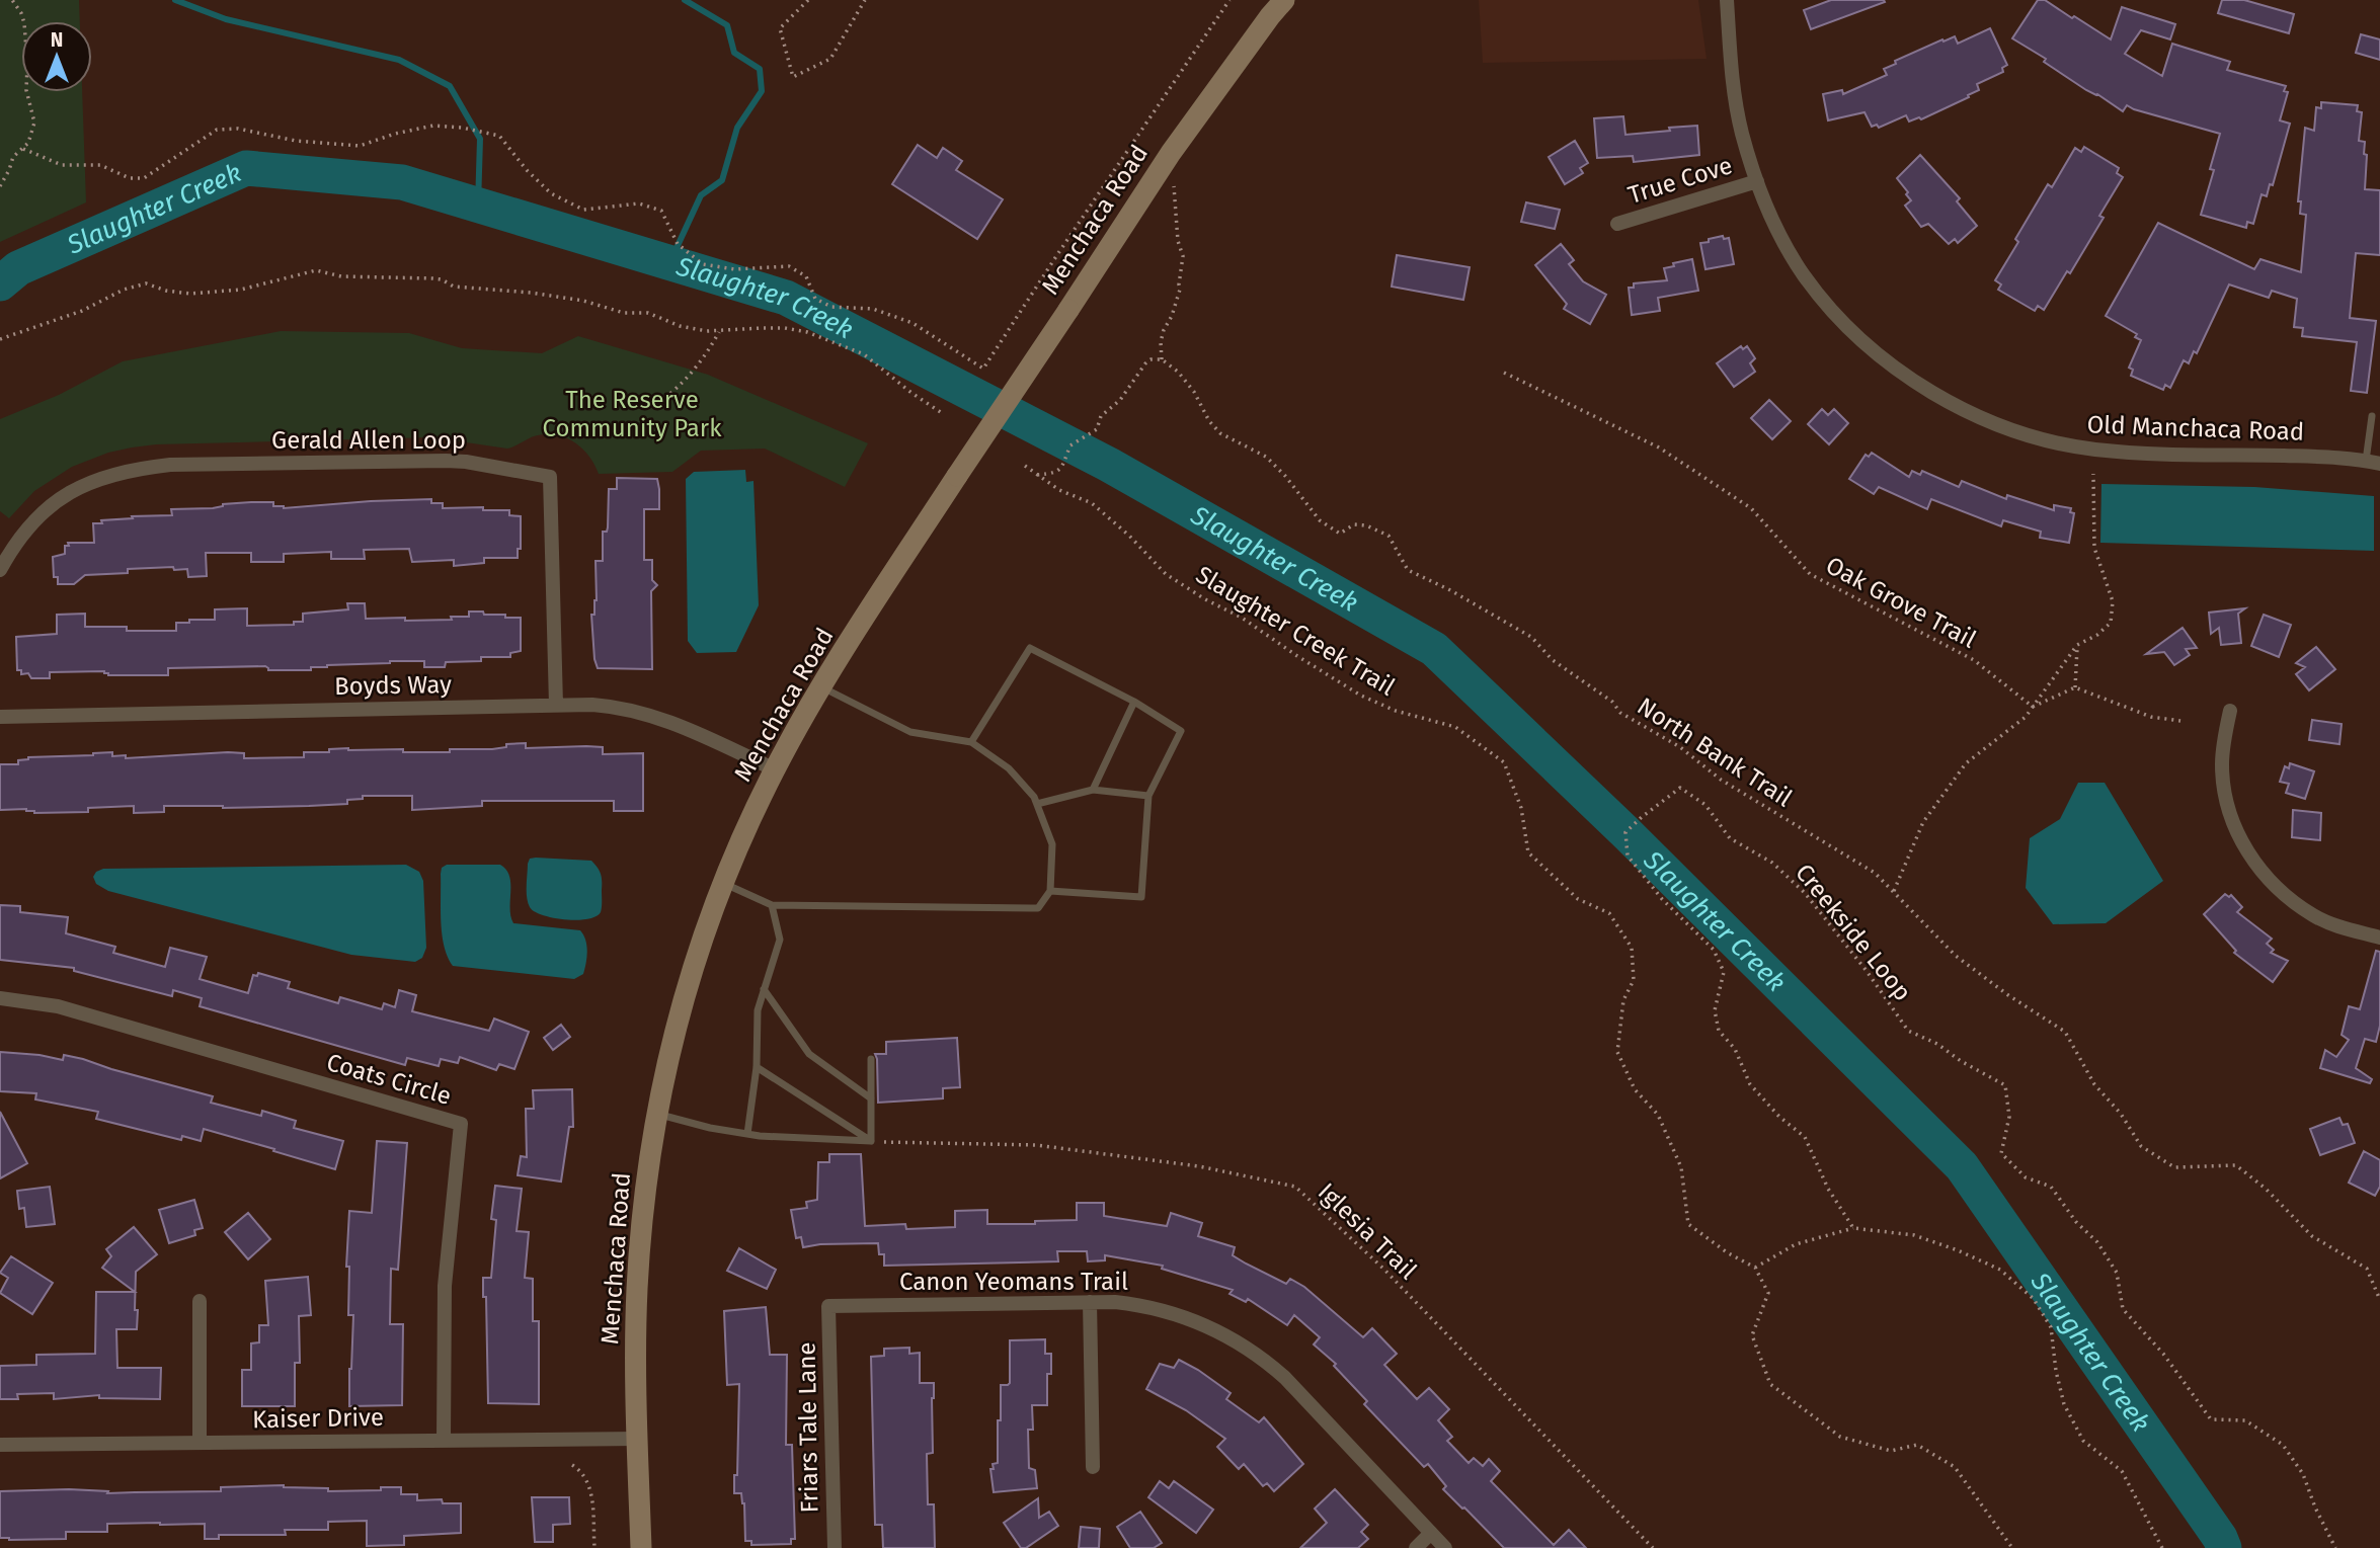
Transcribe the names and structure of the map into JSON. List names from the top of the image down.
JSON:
{
  "streets": {
    "main road": ["Menchaca Road"],
    "street": [
      "True Cove",
      "Old Manchaca Road",
      "Gerald Allen Loop",
      "Boyds Way",
      "Coats Circle",
      "Canon Yeomans Trail",
      "Kaiser Drive",
      "Friars Tale Lane"
    ],
    "path": [
      "Oak Grove Trail",
      "Slaughter Creek Trail",
      "North Bank Trail",
      "Creekside Loop",
      "Iglesia Trail"
    ]
  },
  "crossings": [
    ["True Cove", "Old Manchaca Road"],
    ["Menchaca Road", "Boyds Way"],
    ["Menchaca Road", "Kaiser Drive"],
    ["Gerald Allen Loop", "Boyds Way"],
    ["Coats Circle", "Kaiser Drive"],
    ["Canon Yeomans Trail", "Friars Tale Lane"]
  ],
  "water": ["Slaughter Creek"],
  "parks": ["The Reserve Community Park"],
  "north": "top"
}
